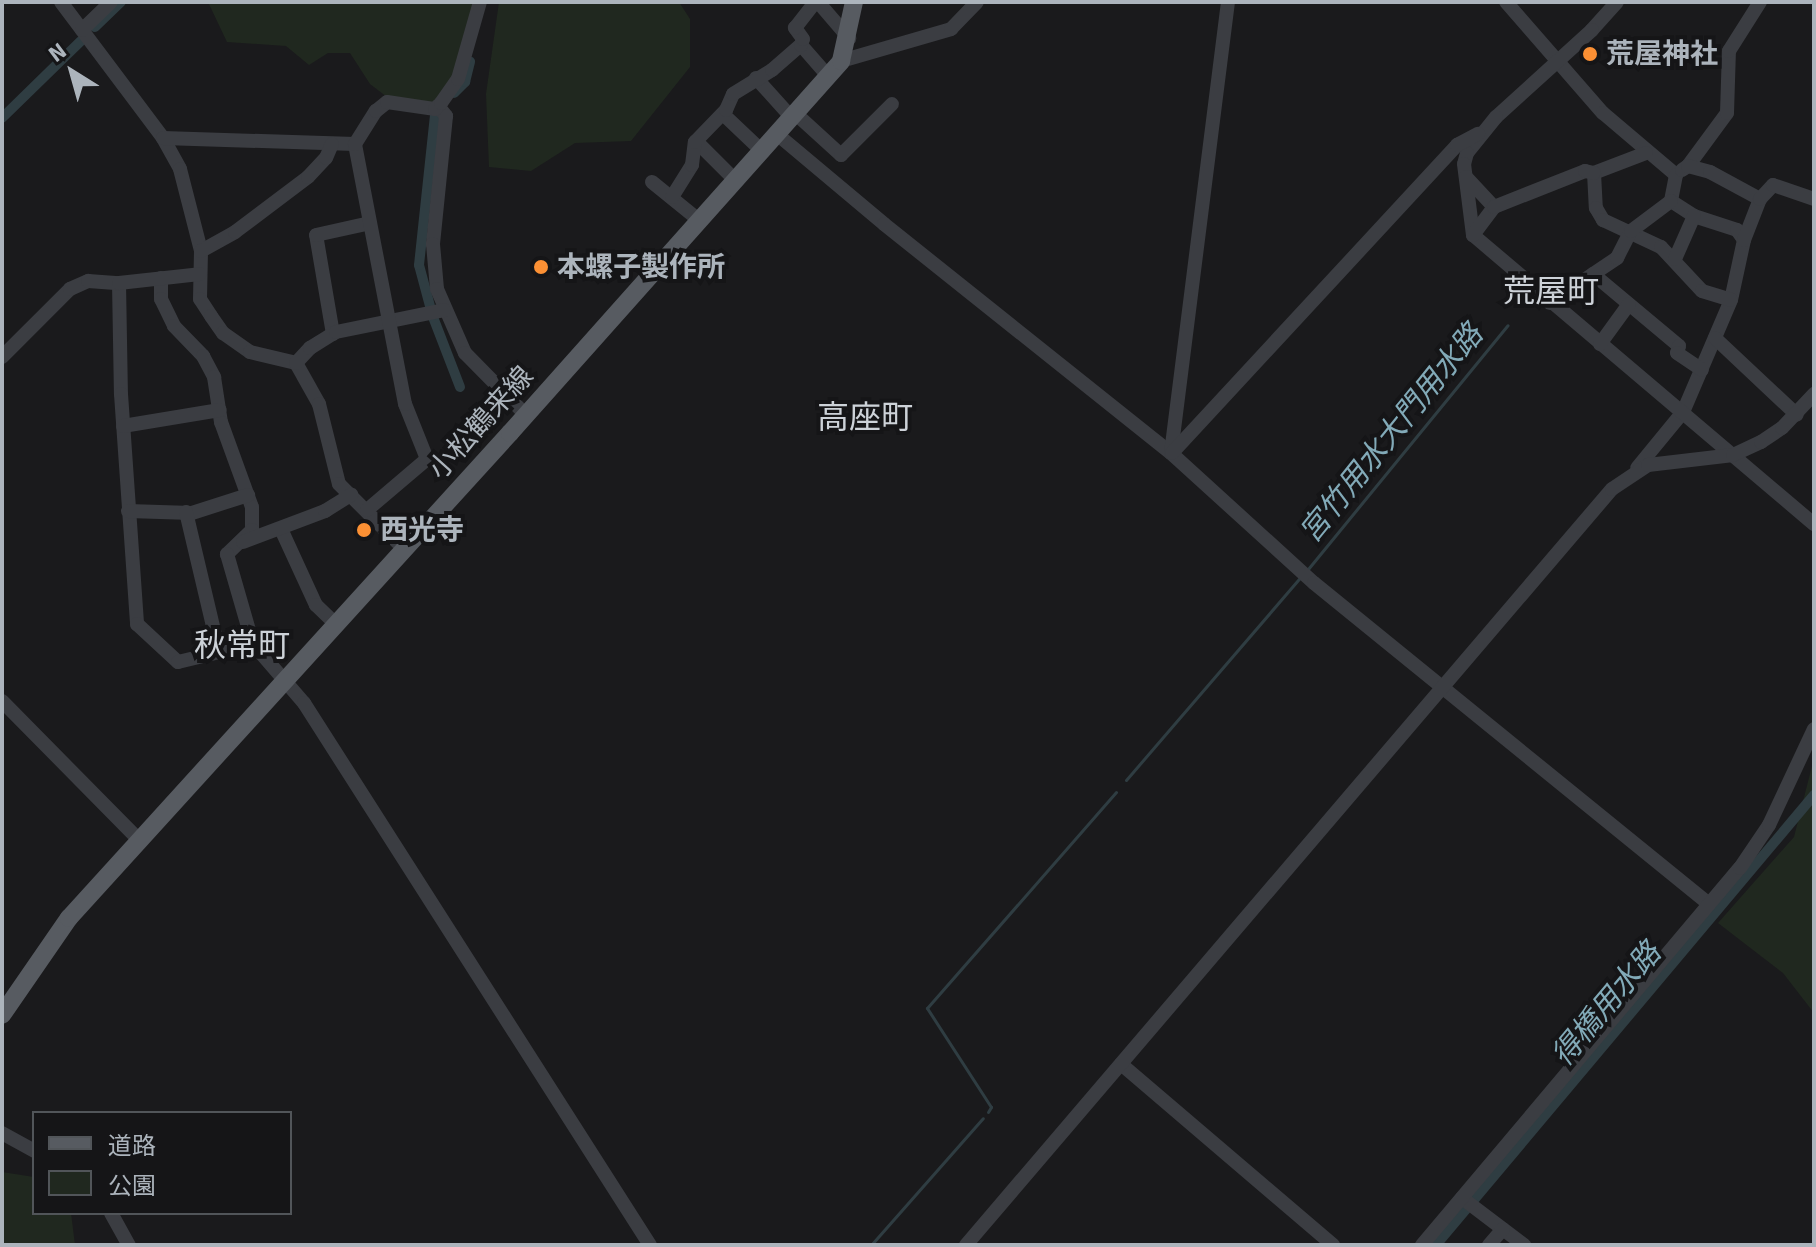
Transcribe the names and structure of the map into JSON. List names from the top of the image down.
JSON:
{
  "streets": {
    "main road": ["小松鶴来線"]
  },
  "districts": ["荒屋町", "高座町", "秋常町"],
  "water": ["宮竹用水大門用水路", "得橋用水路"],
  "places": ["荒屋神社", "本螺子製作所", "西光寺"],
  "legend": ["道路", "公園"],
  "north": "top left"
}
